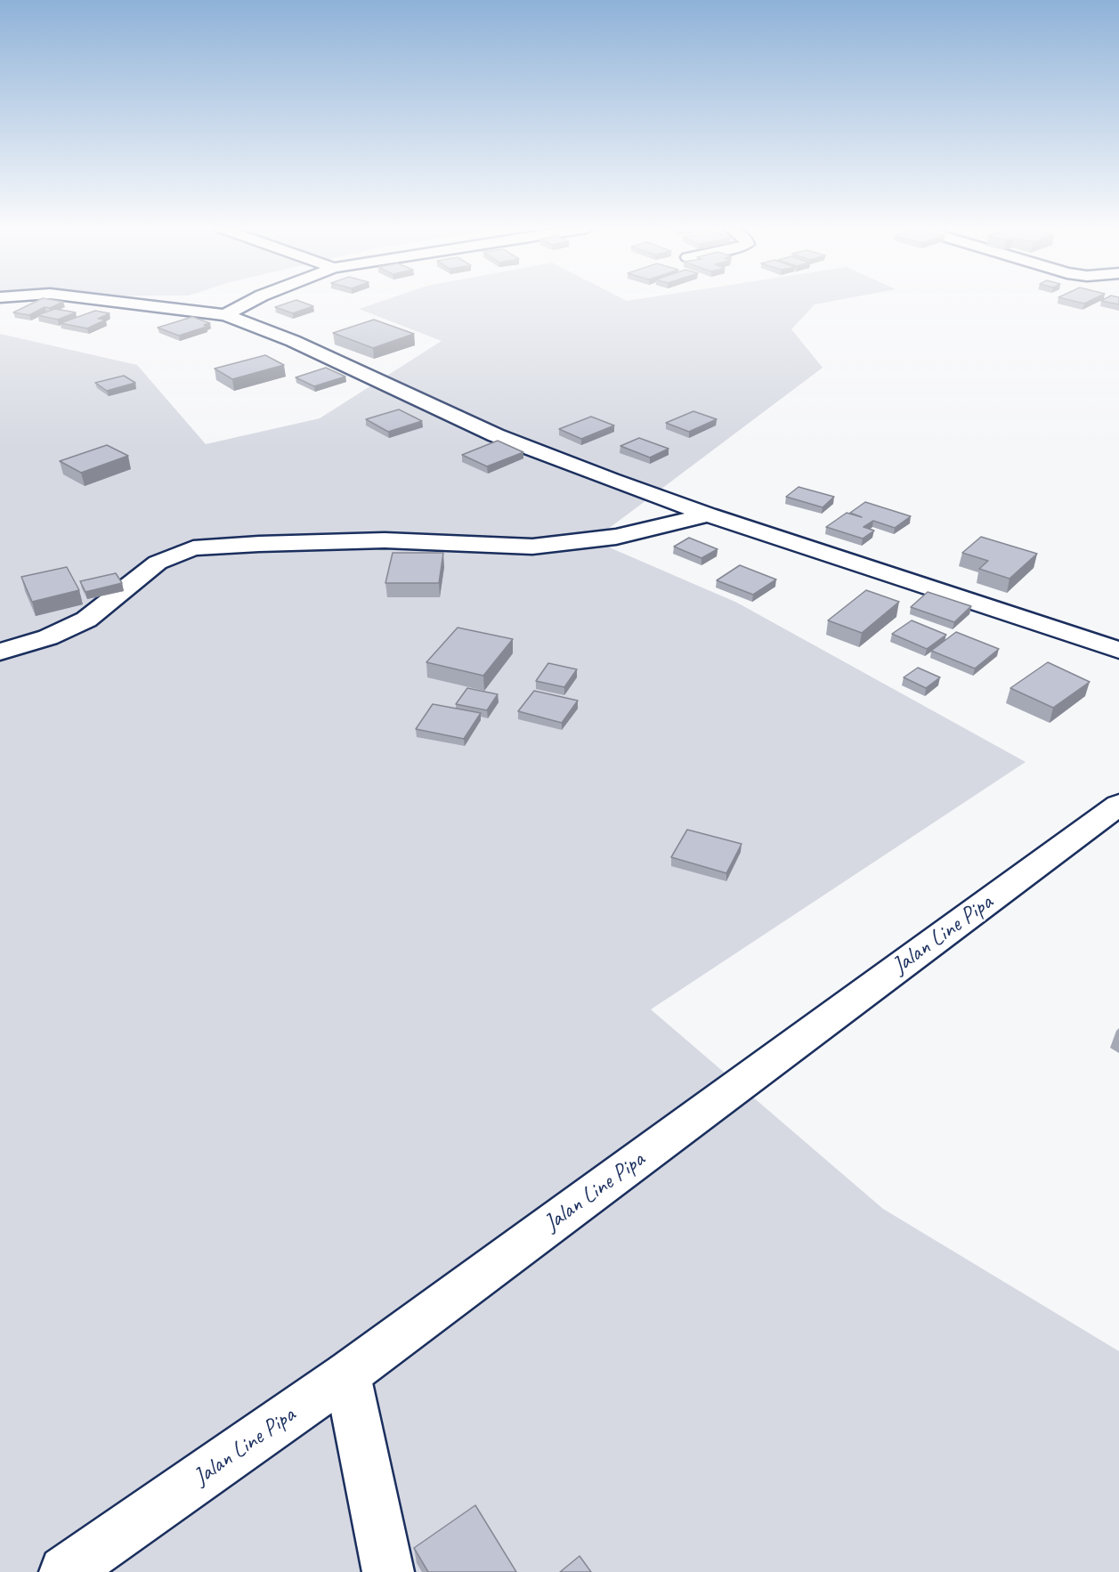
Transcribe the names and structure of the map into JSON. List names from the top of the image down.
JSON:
{
  "streets": {
    "street": ["Jalan Line Pipa"]
  }
}
